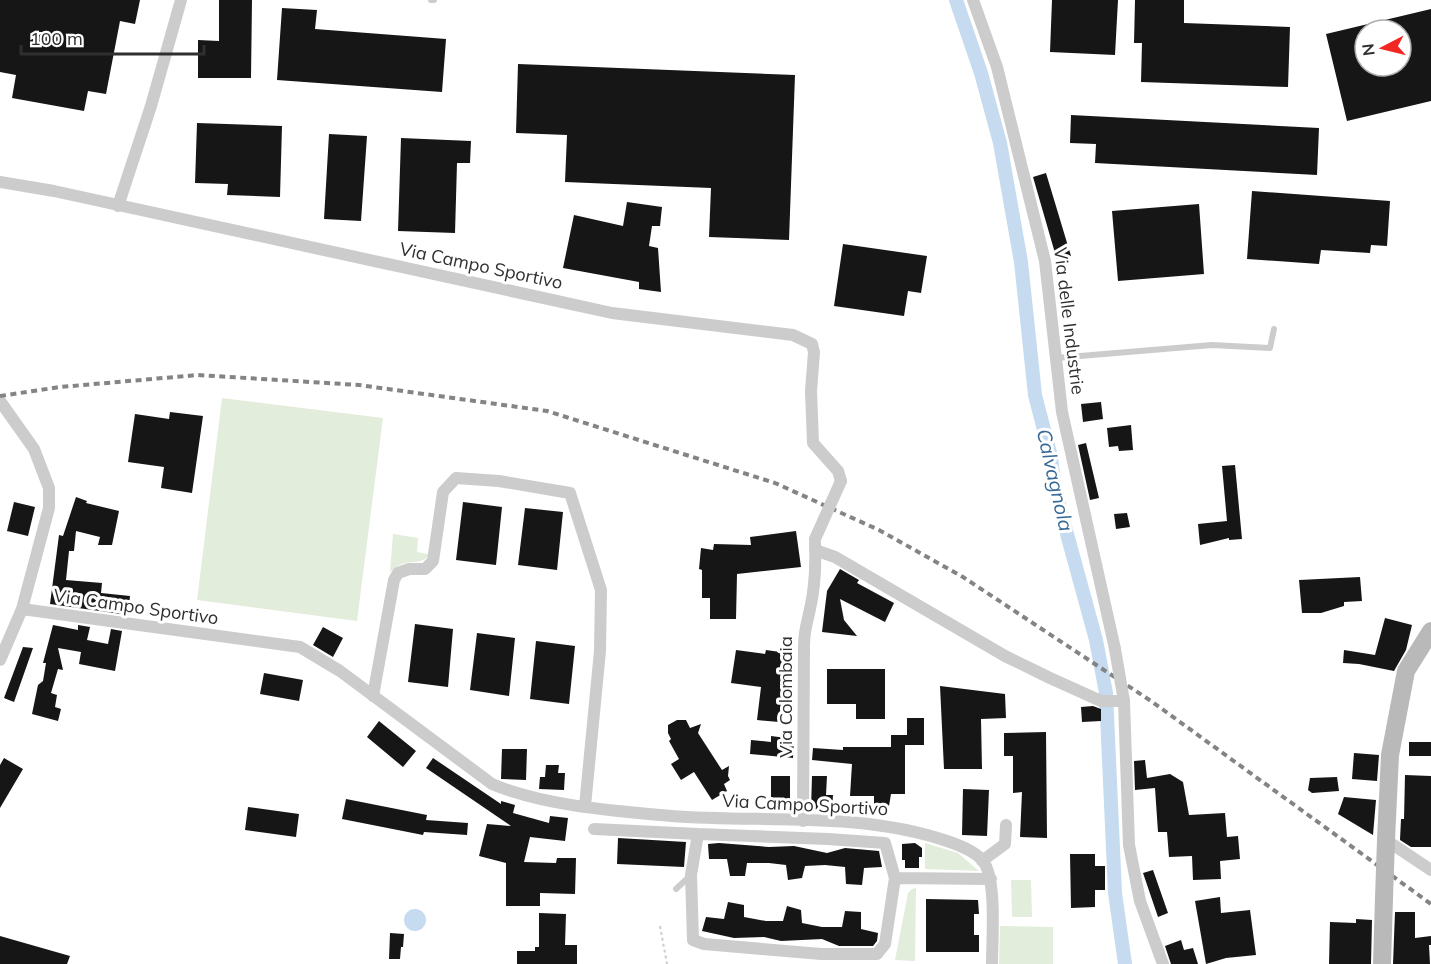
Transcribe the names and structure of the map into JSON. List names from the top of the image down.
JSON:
{
  "streets": {
    "street": ["Via Campo Sportivo", "Via delle Industrie", "Via Colombaia"]
  },
  "crossings": [
    ["Via Campo Sportivo", "Via Colombaia"]
  ],
  "water": ["Calvagnola"],
  "scale_bar": "100 m",
  "north": "left"
}
